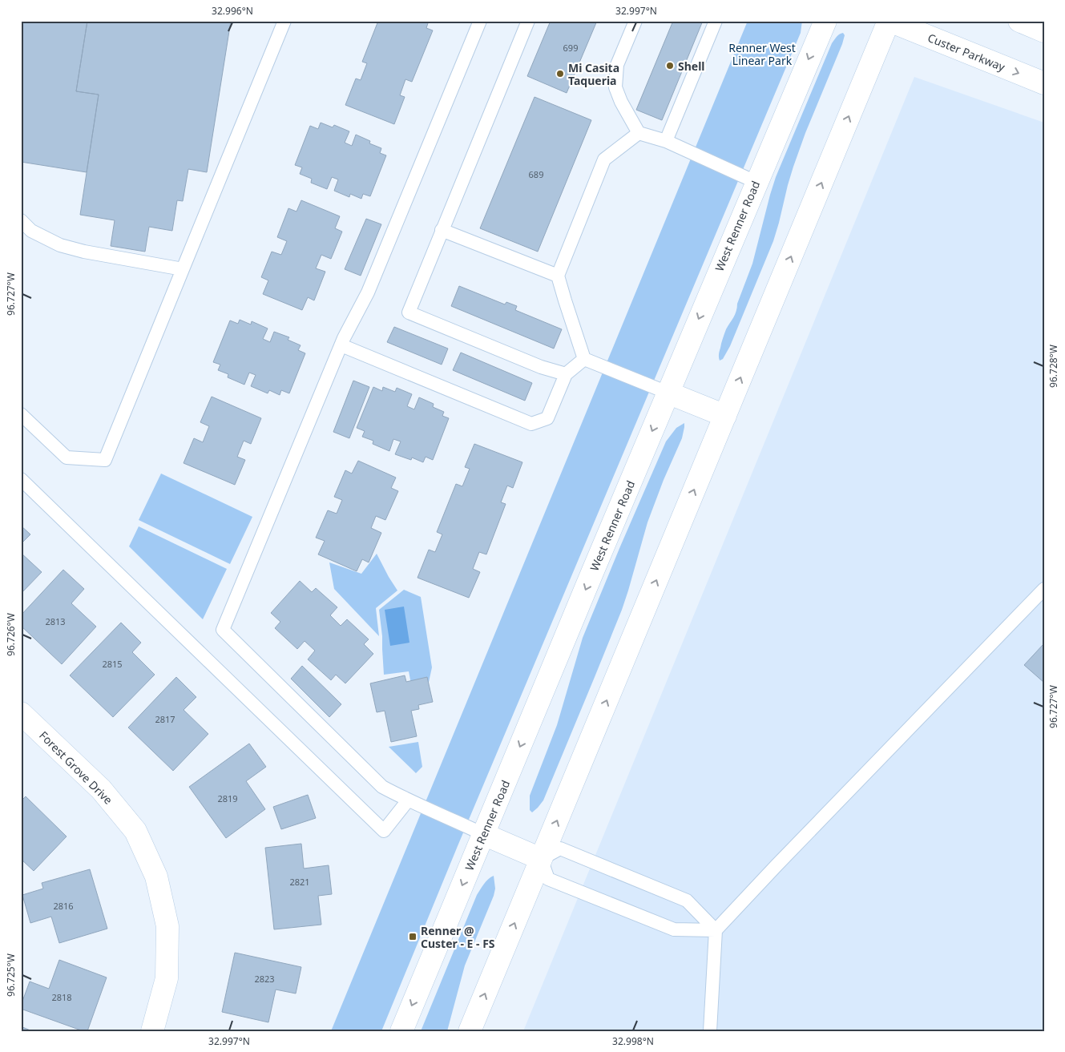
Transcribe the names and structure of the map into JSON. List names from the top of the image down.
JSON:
{
  "streets": {
    "main road": ["Custer Parkway", "West Renner Road", "Forest Grove Drive"]
  },
  "one_way": ["Custer Parkway"],
  "parks": ["Renner West Linear Park"],
  "places": {
    "other": ["Shell", "Mi Casita Taqueria"],
    "transit": ["Renner @ Custer - E - FS"]
  },
  "house_numbers": [
    "699",
    "689",
    "2813",
    "2815",
    "2817",
    "2819",
    "2821",
    "2816",
    "2823",
    "2818"
  ],
  "coordinates": [
    "32.996°N",
    "32.997°N",
    "96.727°W",
    "96.728°W",
    "96.726°W",
    "96.725°W",
    "32.998°N"
  ]
}
